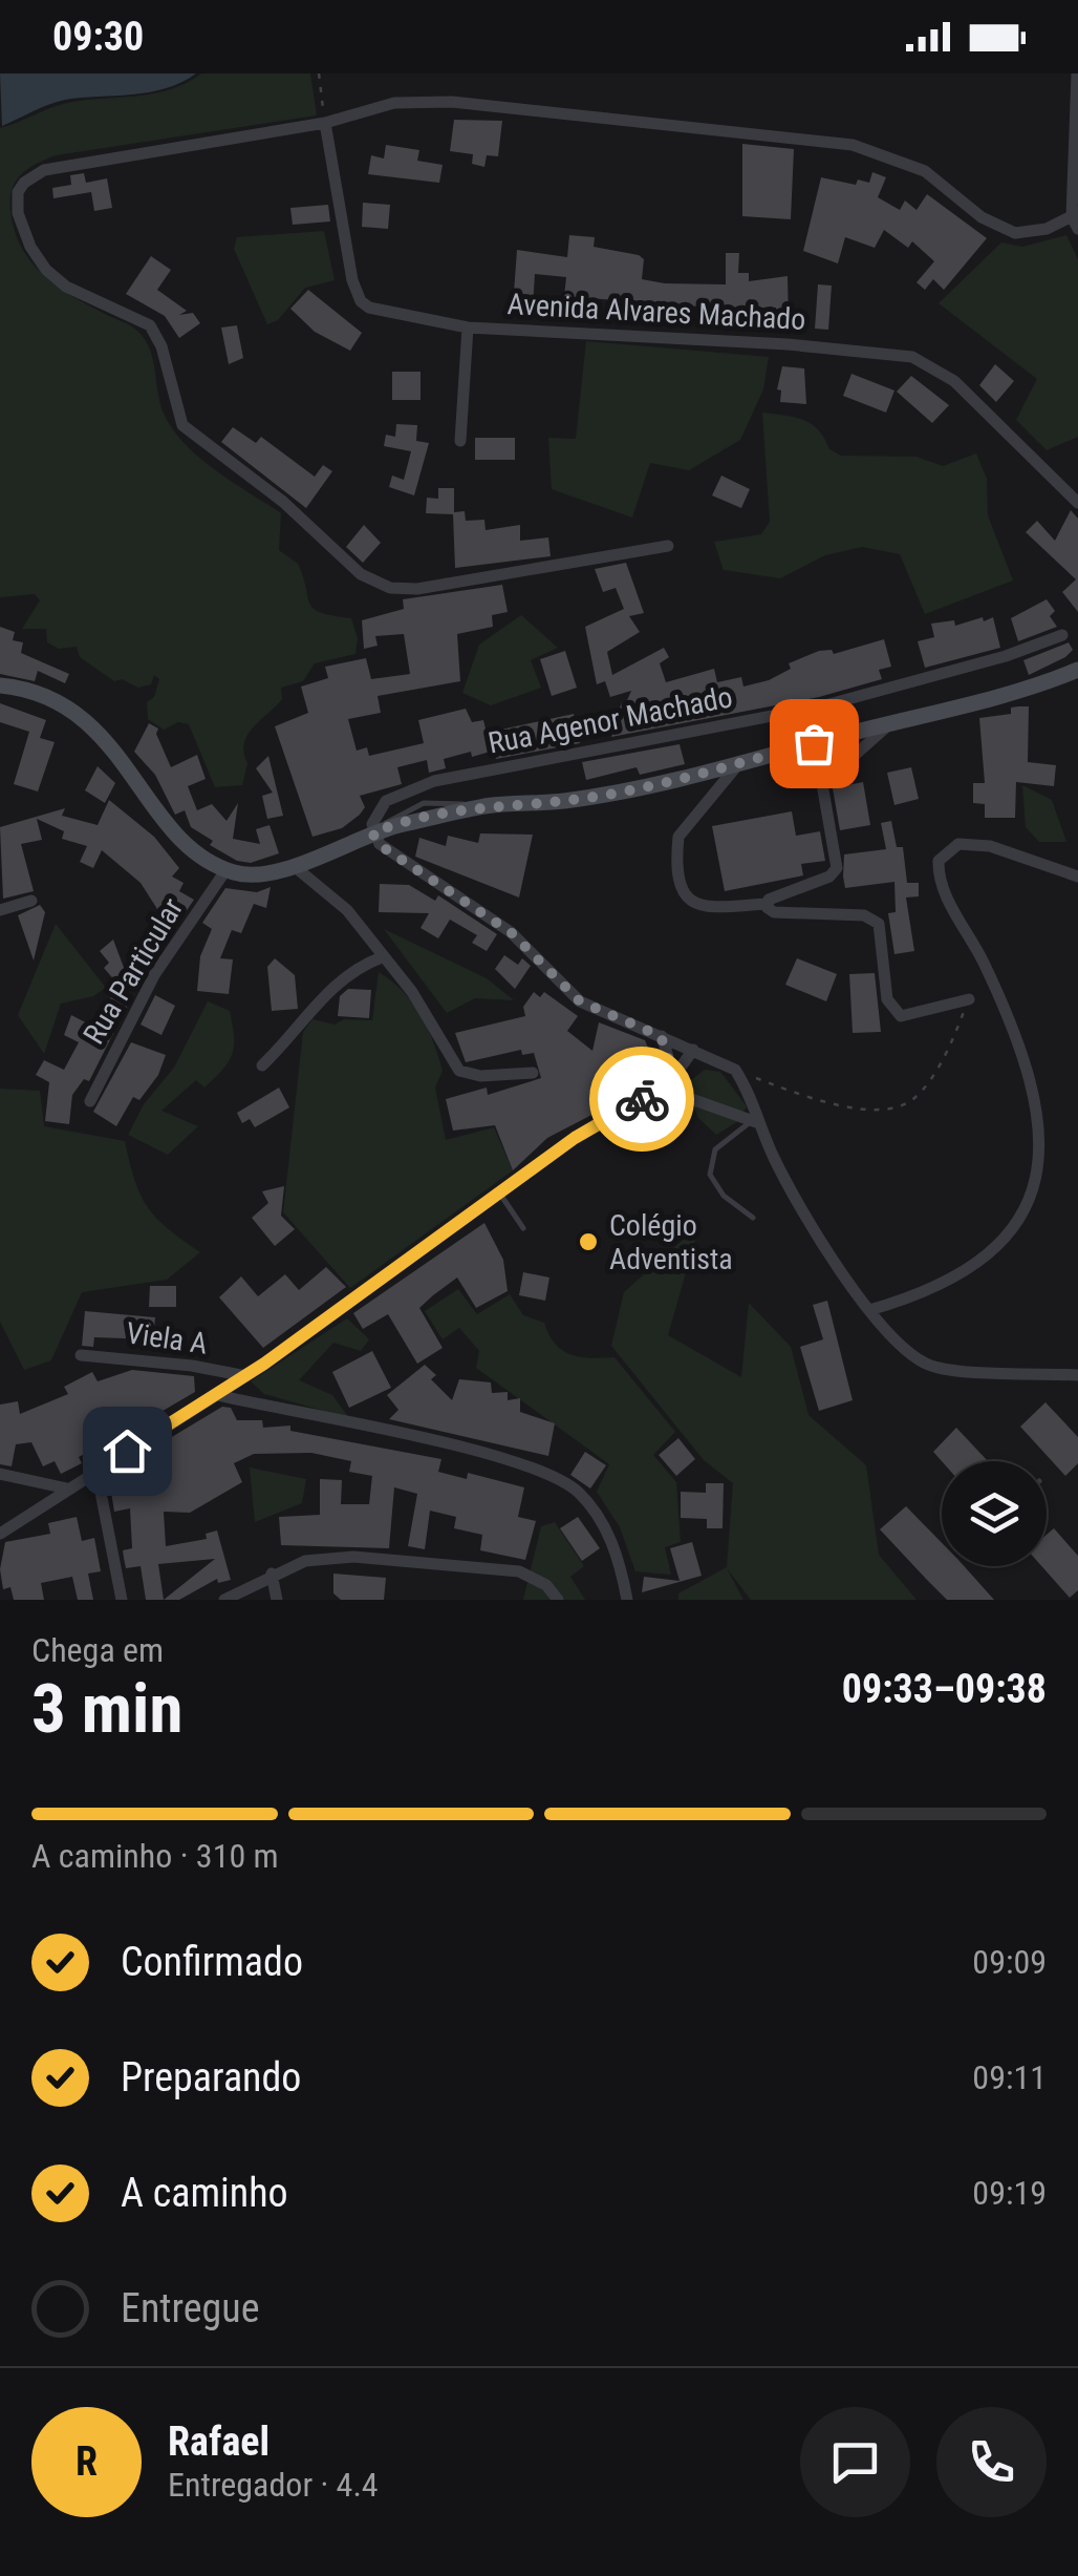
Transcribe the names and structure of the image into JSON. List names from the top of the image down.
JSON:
{
  "streets": {
    "street": [
      "Avenida Alvares Machado",
      "Rua Agenor Machado",
      "Rua Particular",
      "Viela A"
    ]
  },
  "places": ["Colégio Adventista"],
  "page": {
    "status": "09:30",
    "heading": ["3 min", "Chega em", "09:33–09:38"],
    "panel": ["Rafael", "Entregador · 4.4"],
    "bar": "A caminho · 310 m",
    "list": [
      ["Confirmado", "09:09"],
      ["Preparando", "09:11"],
      ["A caminho", "09:19"],
      "Entregue"
    ],
    "round": "R"
  }
}
